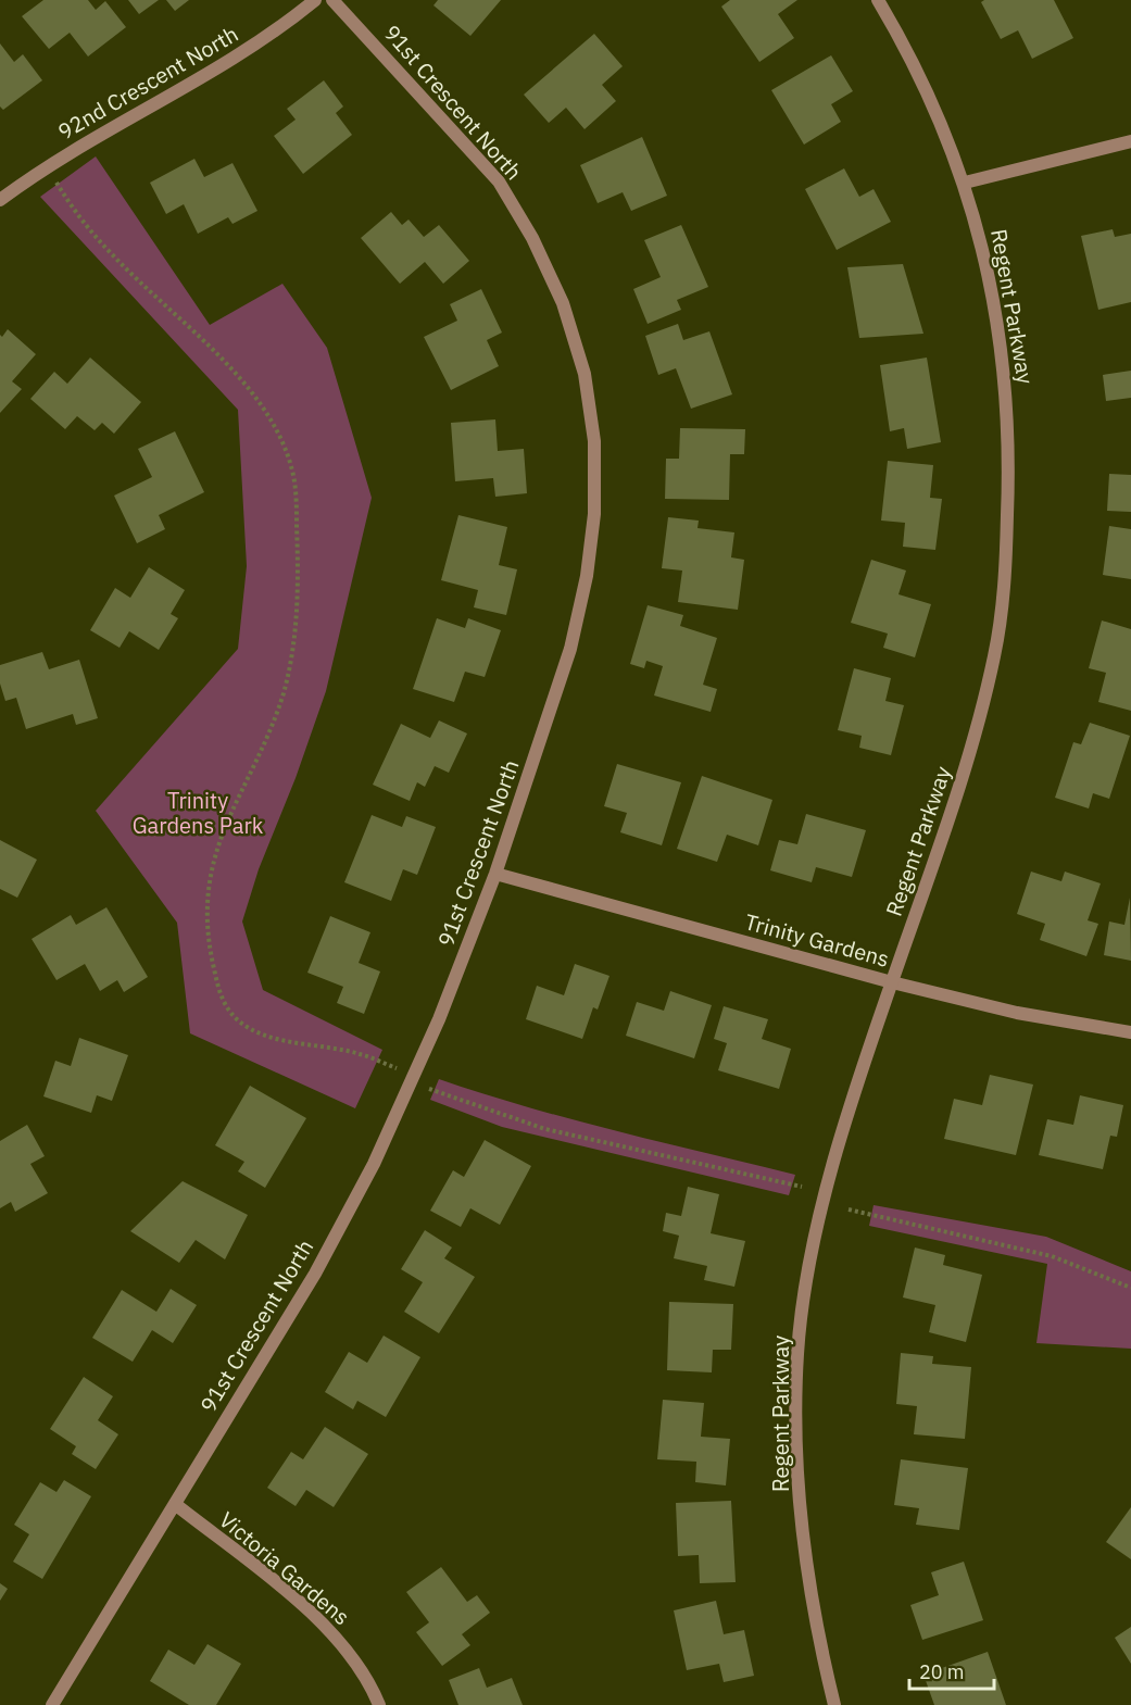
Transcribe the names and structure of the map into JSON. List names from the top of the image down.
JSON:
{
  "streets": {
    "street": [
      "92nd Crescent North",
      "91st Crescent North",
      "Regent Parkway",
      "Trinity Gardens",
      "Victoria Gardens"
    ]
  },
  "crossings": [
    ["91st Crescent North", "Trinity Gardens"],
    ["91st Crescent North", "Victoria Gardens"],
    ["Regent Parkway", "Trinity Gardens"]
  ],
  "parks": ["Trinity Gardens Park"],
  "scale_bar": "20 m"
}
